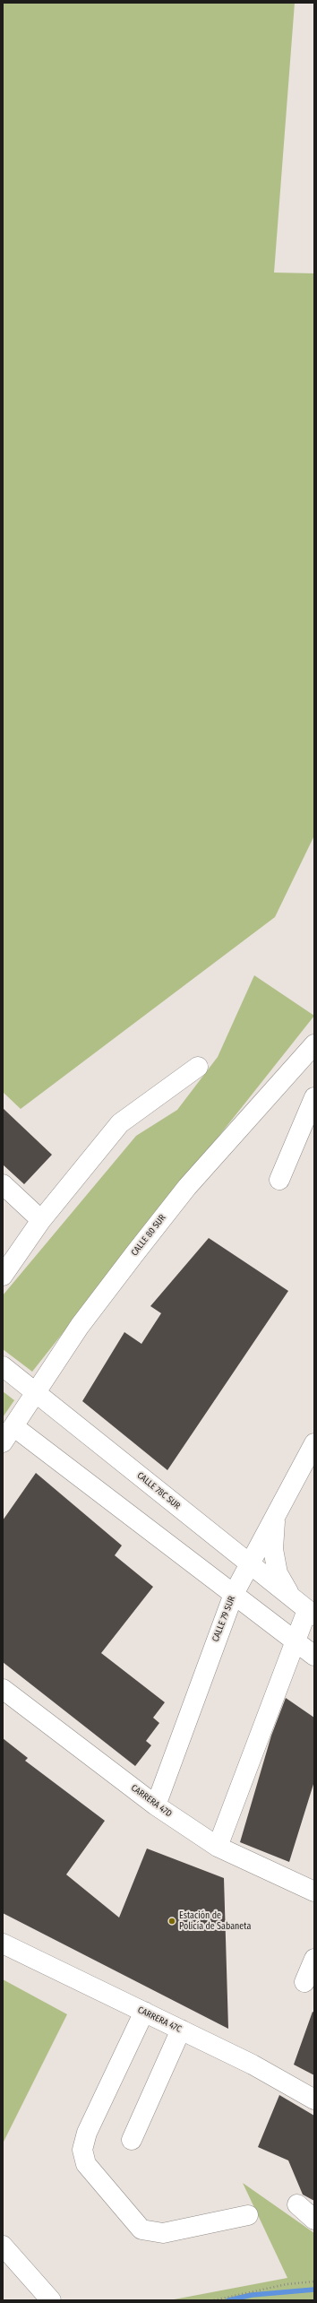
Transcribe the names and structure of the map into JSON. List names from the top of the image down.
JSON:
{
  "streets": {
    "street": [
      "CALLE 80 SUR",
      "CALLE 78C SUR",
      "CALLE 79 SUR",
      "CARRERA 47D",
      "CARRERA 47C"
    ]
  },
  "crossings": [
    ["CALLE 80 SUR", "CALLE 78C SUR"],
    ["CALLE 78C SUR", "CALLE 79 SUR"],
    ["CALLE 79 SUR", "CARRERA 47D"]
  ],
  "places": ["Estación de Policía de Sabaneta"]
}
